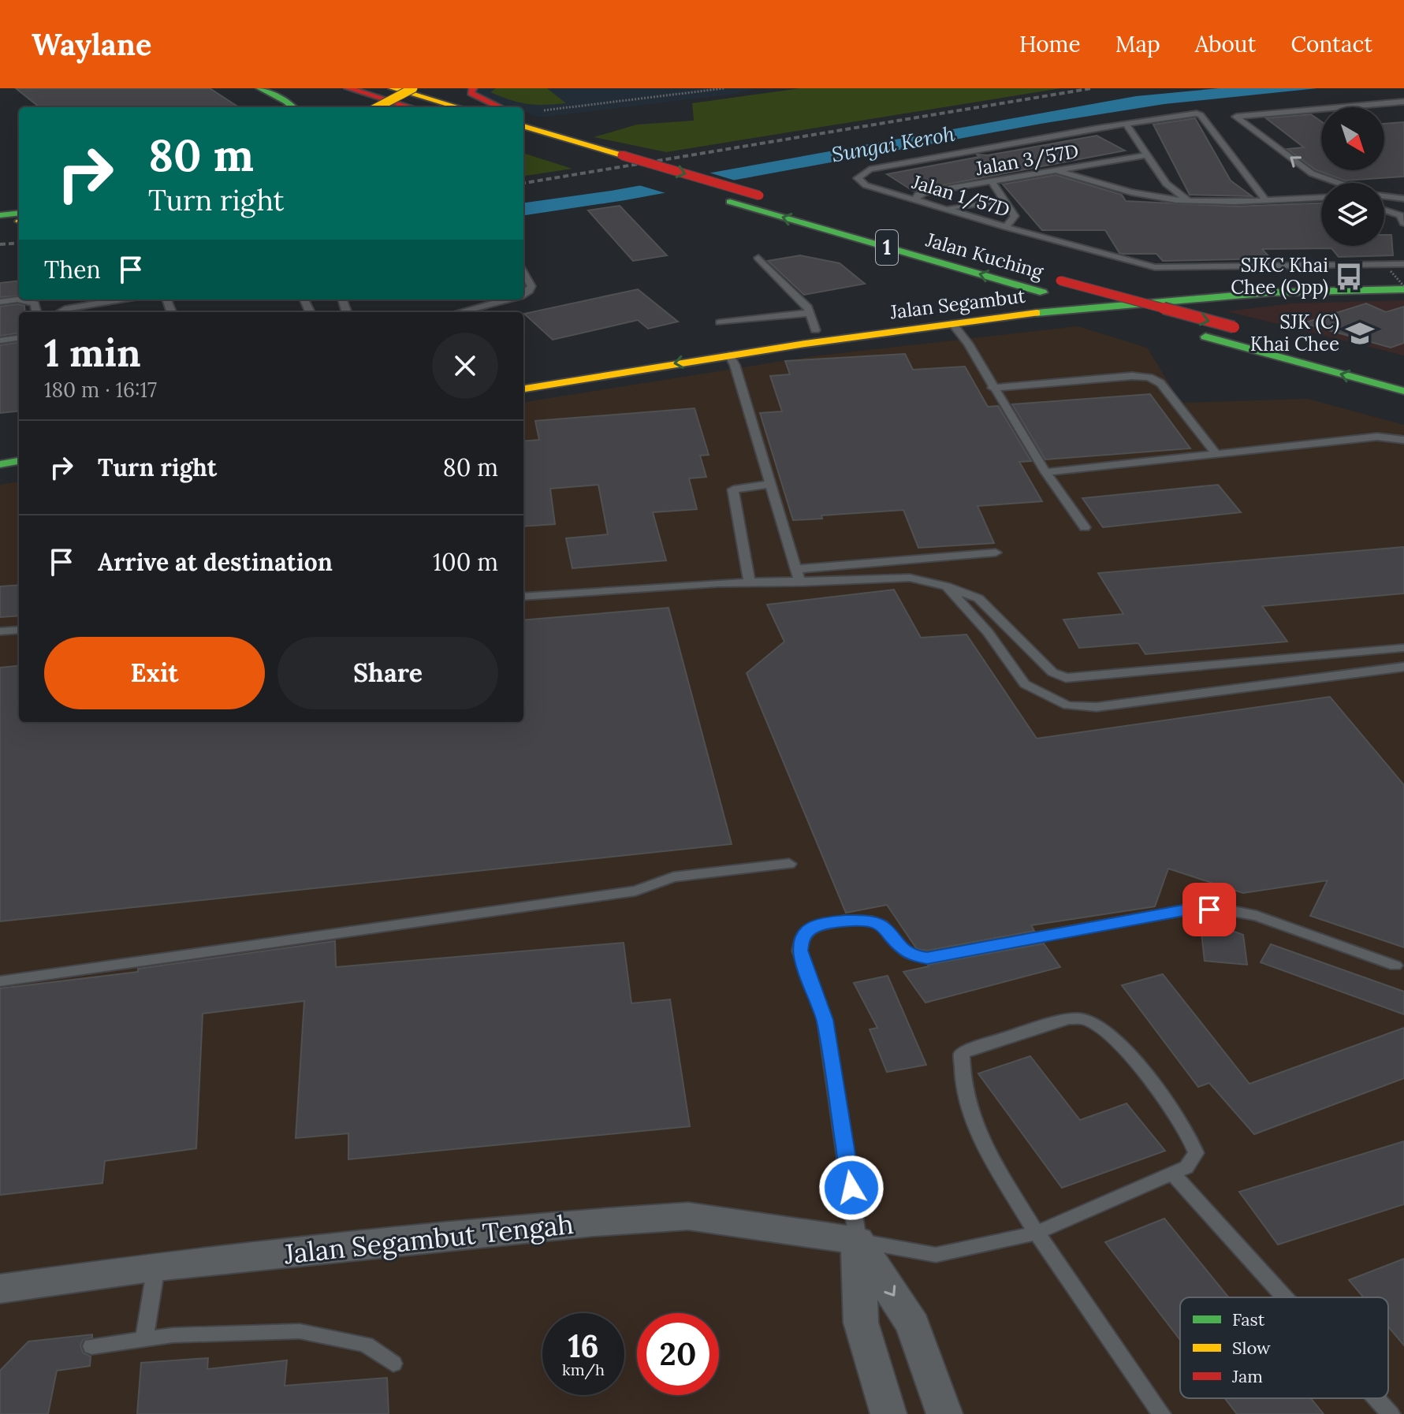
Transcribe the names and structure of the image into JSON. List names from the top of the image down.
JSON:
{
  "streets": {
    "main road": ["1", "Jalan Kuching", "Jalan Segambut"],
    "street": ["Jalan Segambut Tengah"],
    "lane": ["Jalan 3/57D", "Jalan 1/57D"]
  },
  "crossings": [
    ["Jalan 3/57D", "Jalan 1/57D"]
  ],
  "water": ["Sungai Keroh"],
  "places": {
    "bus stop": ["SJKC Khai Chee (Opp)"],
    "school or university": ["SJK (C) Khai Chee"]
  },
  "legend": ["Fast", "Slow", "Jam"],
  "north": "bottom right",
  "page": {
    "header": "Waylane",
    "nav": [
      "Home",
      "Map",
      "About",
      "Contact"
    ],
    "turn": ["80 m", "Turn right"],
    "then": "Then",
    "heading": ["1 min", "180 m · 16:17"],
    "list": [
      {
        "name": "Turn right",
        "value": "80 m"
      },
      {
        "name": "Arrive at destination",
        "value": "100 m"
      }
    ],
    "buttons": ["Exit", "Share"],
    "speed": "16 km/h",
    "limit": "20"
  }
}
